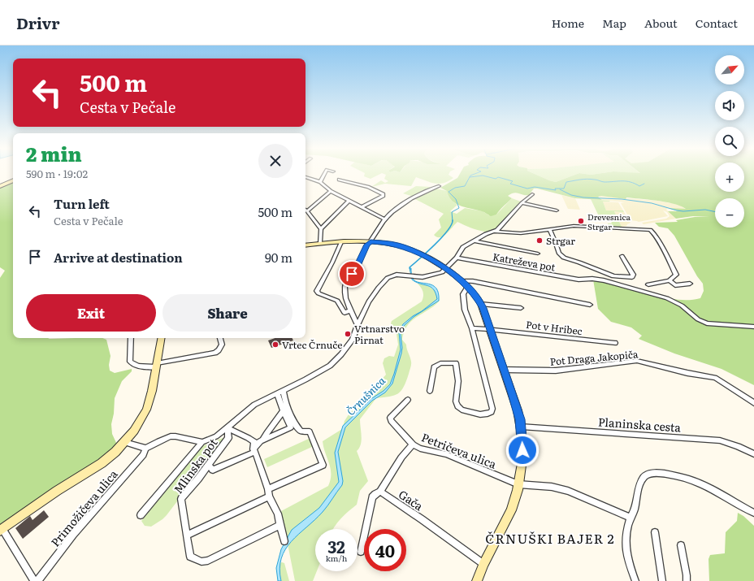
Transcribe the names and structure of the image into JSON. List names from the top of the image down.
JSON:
{
  "streets": {
    "street": [
      "Katreževa pot",
      "Pot v Hribec",
      "Pot Draga Jakopiča",
      "Planinska cesta",
      "Petričeva ulica",
      "Mlinska pot",
      "Gača",
      "Primožičeva ulica"
    ]
  },
  "districts": ["ČRNUŠKI BAJER 2"],
  "water": ["Črnušnica"],
  "places": [
    "Drevesnica Strgar",
    "Strgar",
    "Vrtnarstvo Pirnat",
    "Vrtec Črnuče"
  ],
  "north": "top right",
  "page": {
    "header": "Drivr",
    "nav": [
      "Home",
      "Map",
      "About",
      "Contact"
    ],
    "map_buttons": ["+", "−"],
    "turn": ["500 m", "Cesta v Pečale"],
    "heading": ["2 min", "590 m · 19:02"],
    "list": [
      {
        "name": "Turn left",
        "note": "Cesta v Pečale",
        "value": "500 m"
      },
      {
        "name": "Arrive at destination",
        "value": "90 m"
      }
    ],
    "buttons": ["Exit", "Share"],
    "speed": "32 km/h",
    "limit": "40"
  }
}
